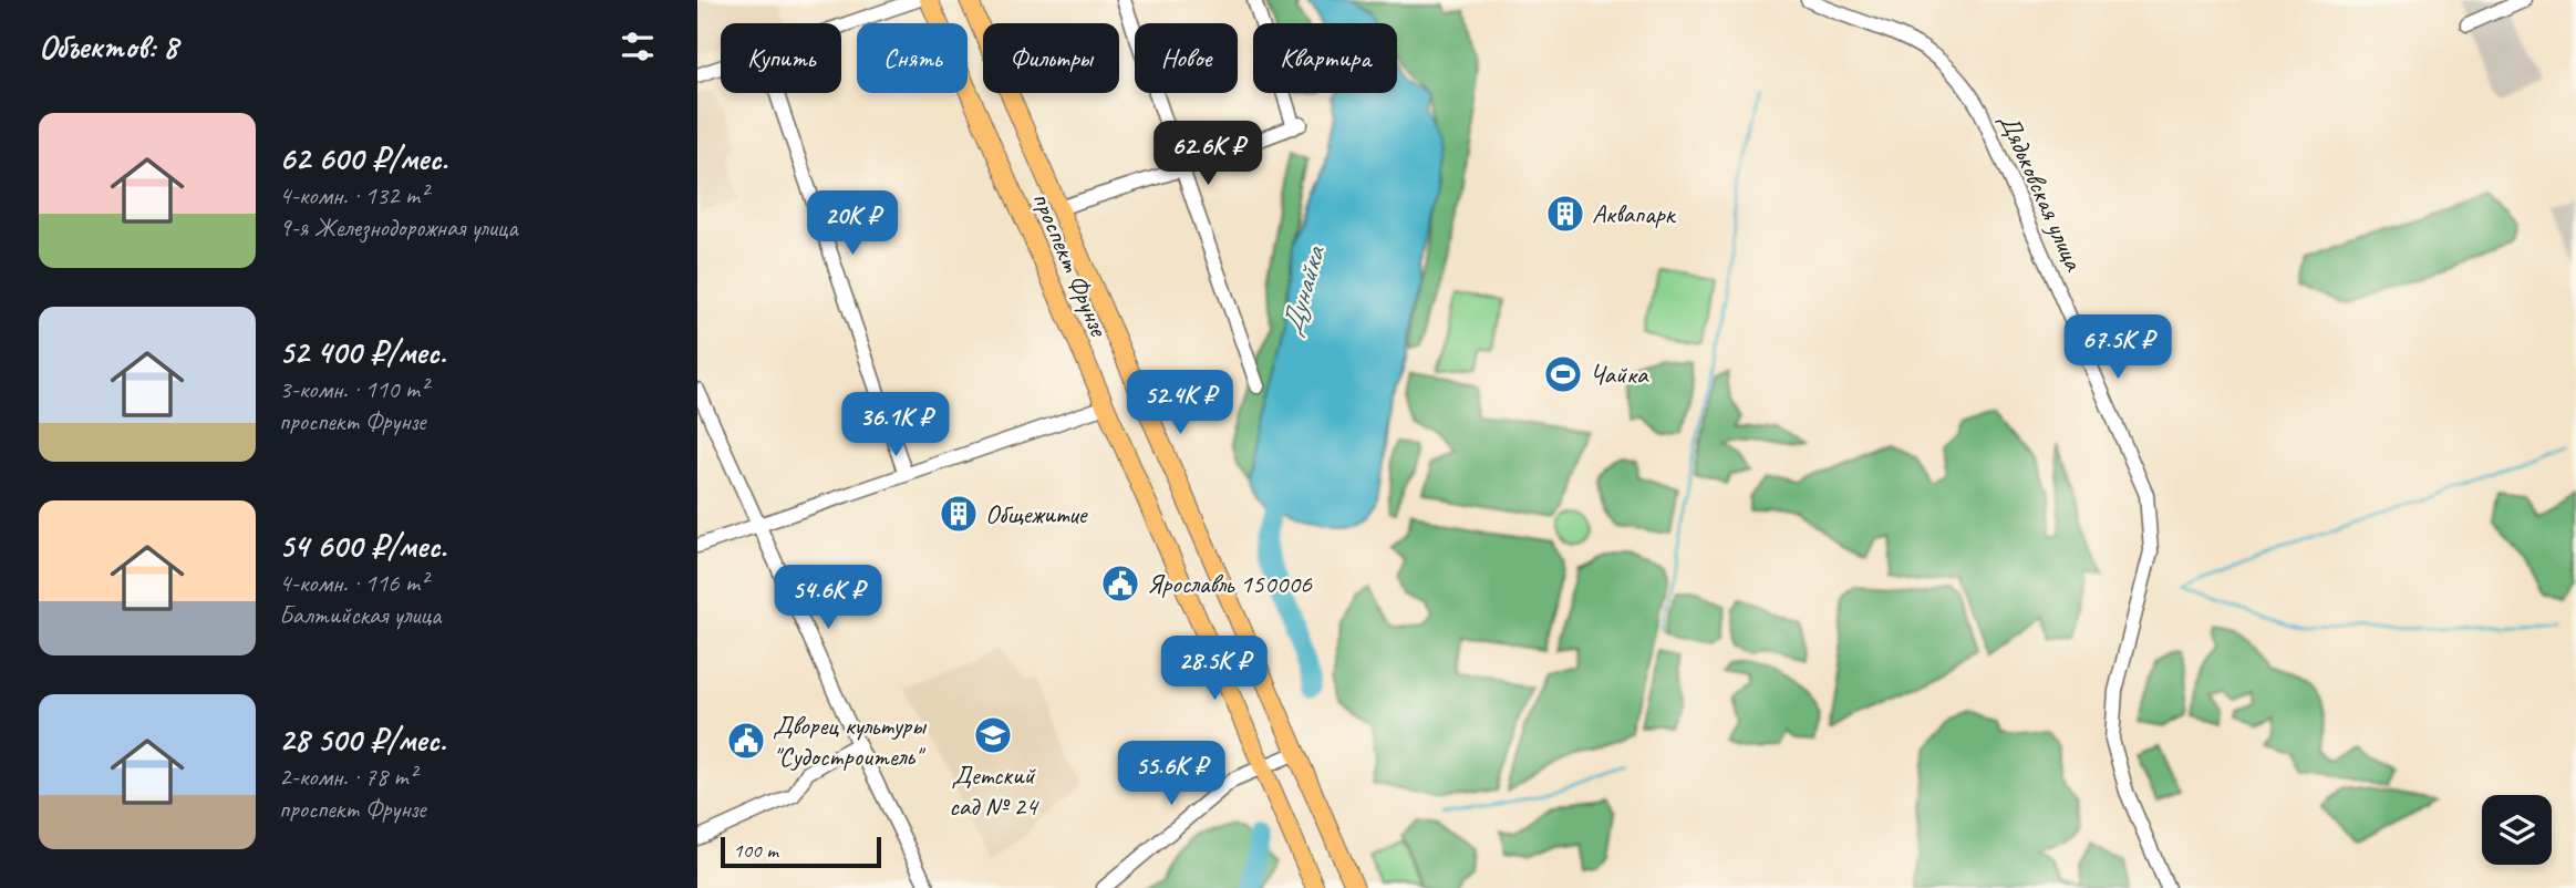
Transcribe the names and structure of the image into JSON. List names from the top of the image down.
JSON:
{
  "streets": {
    "main road": ["проспект Фрунзе"],
    "street": ["Дядьковская улица"]
  },
  "water": ["Дунайка"],
  "places": {
    "building": ["Аквапарк", "Общежитие"],
    "sports": ["Чайка"],
    "public building": ["Ярославль 150006", "Дворец культуры \"Судостроитель\""],
    "school or university": ["Детский сад № 24"]
  },
  "scale_bar": "100 m",
  "page": {
    "heading": "Объектов: 8",
    "chip": [
      "Купить",
      "Снять",
      "Фильтры",
      "Новое",
      "Квартира"
    ],
    "list": [
      {
        "name": "62 600 ₽/мес.",
        "note": "4-комн. · 132 m² · 9-я Железнодорожная улица"
      },
      {
        "name": "52 400 ₽/мес.",
        "note": "3-комн. · 110 m² · проспект Фрунзе"
      },
      {
        "name": "54 600 ₽/мес.",
        "note": "4-комн. · 116 m² · Балтийская улица"
      },
      {
        "name": "28 500 ₽/мес.",
        "note": "2-комн. · 78 m² · проспект Фрунзе"
      }
    ],
    "price": [
      "62.6K ₽",
      "20K ₽",
      "67.5K ₽",
      "52.4K ₽",
      "36.1K ₽",
      "54.6K ₽",
      "28.5K ₽",
      "55.6K ₽"
    ],
    "scale": "100 m"
  }
}
